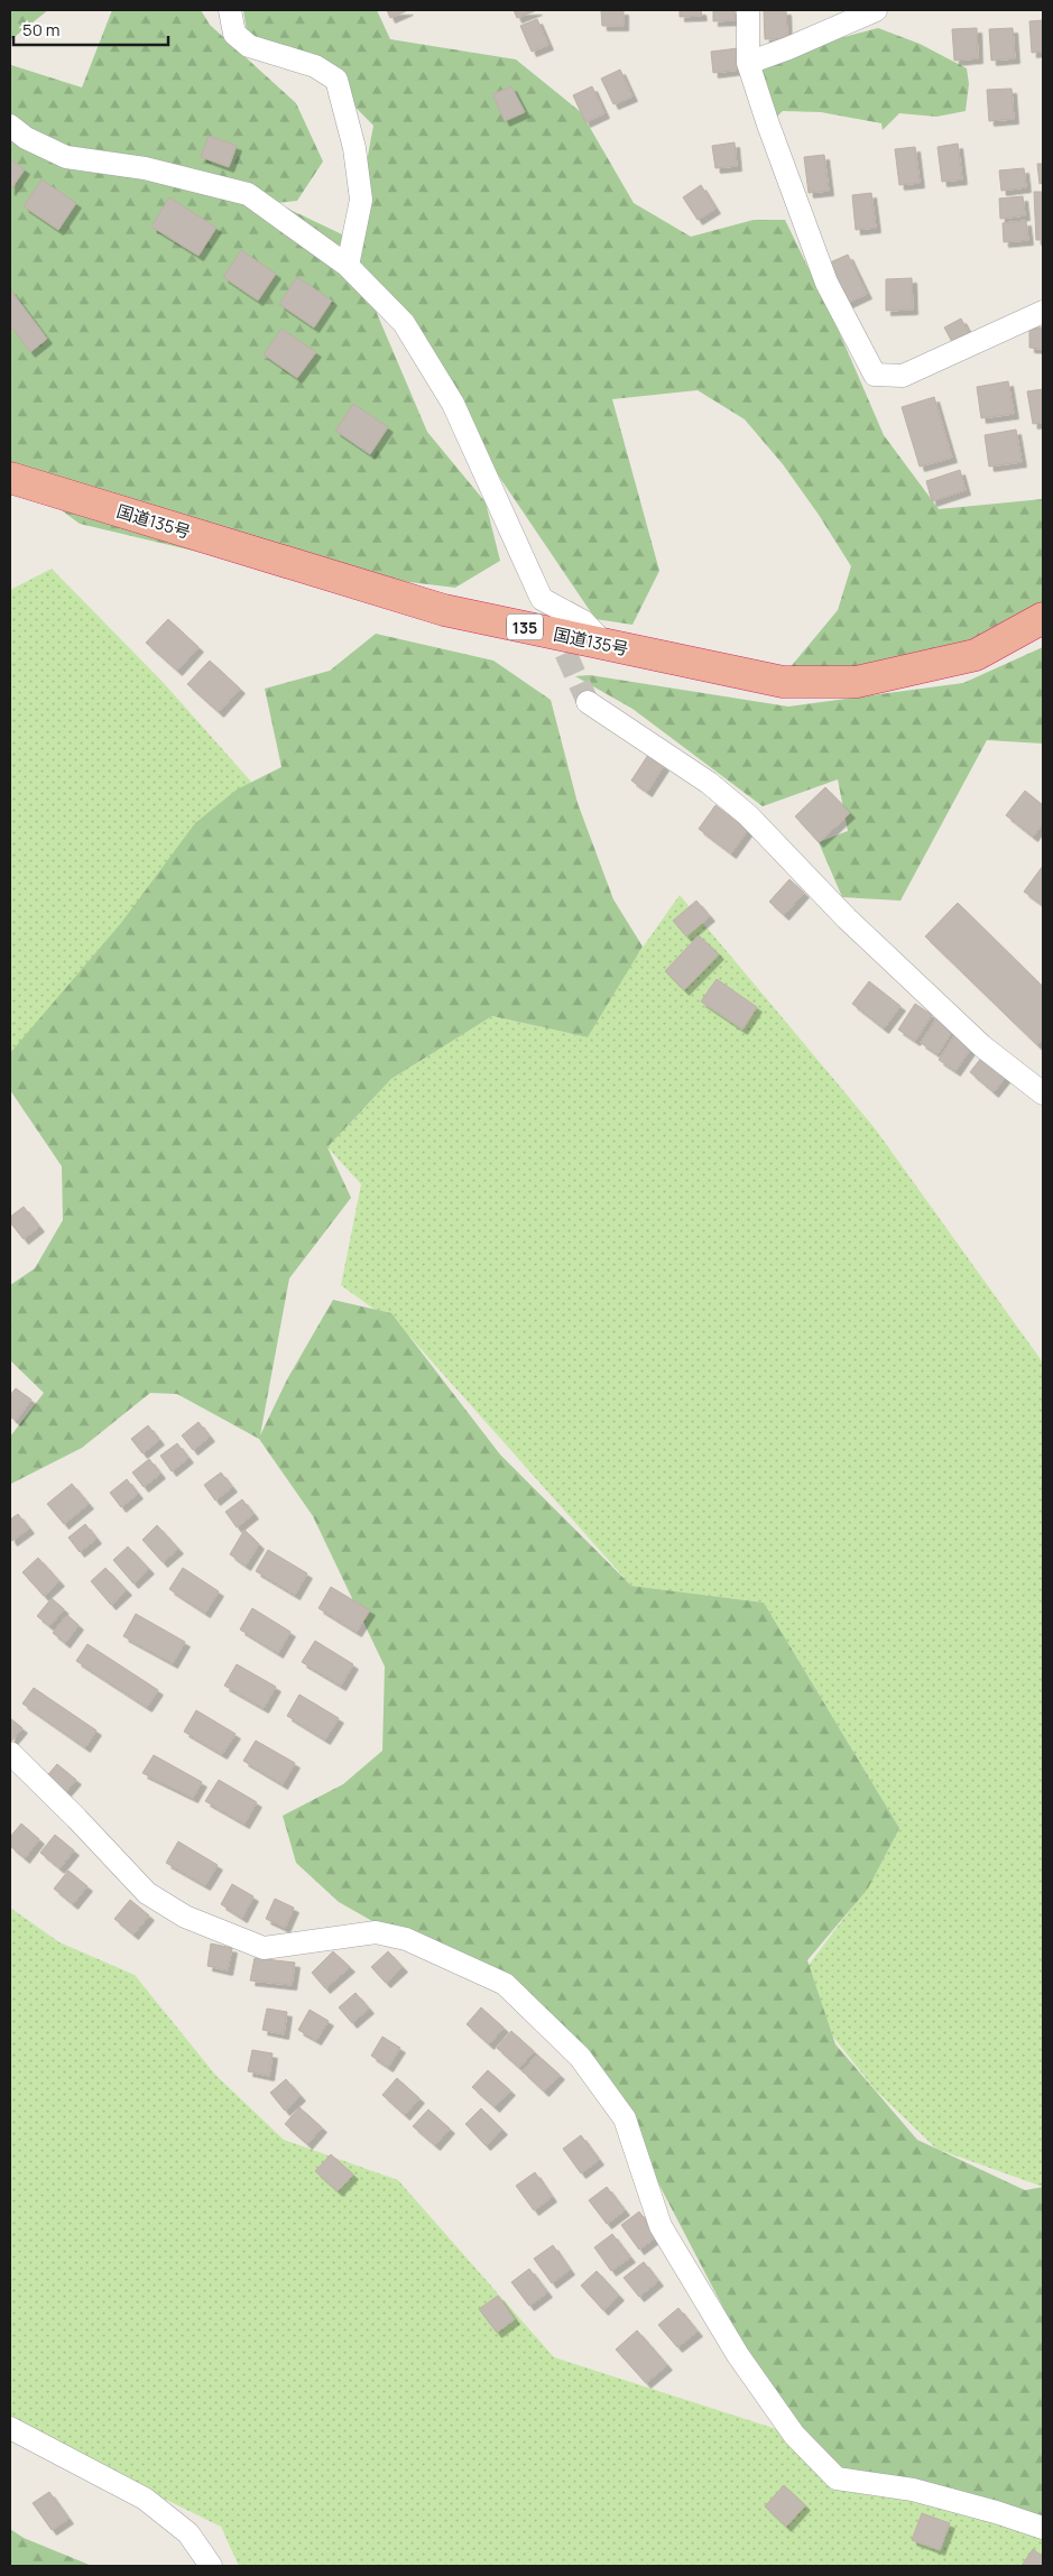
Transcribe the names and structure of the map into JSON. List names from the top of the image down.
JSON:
{
  "streets": {
    "highway": ["国道135号", "135"]
  },
  "scale_bar": "50 m"
}
